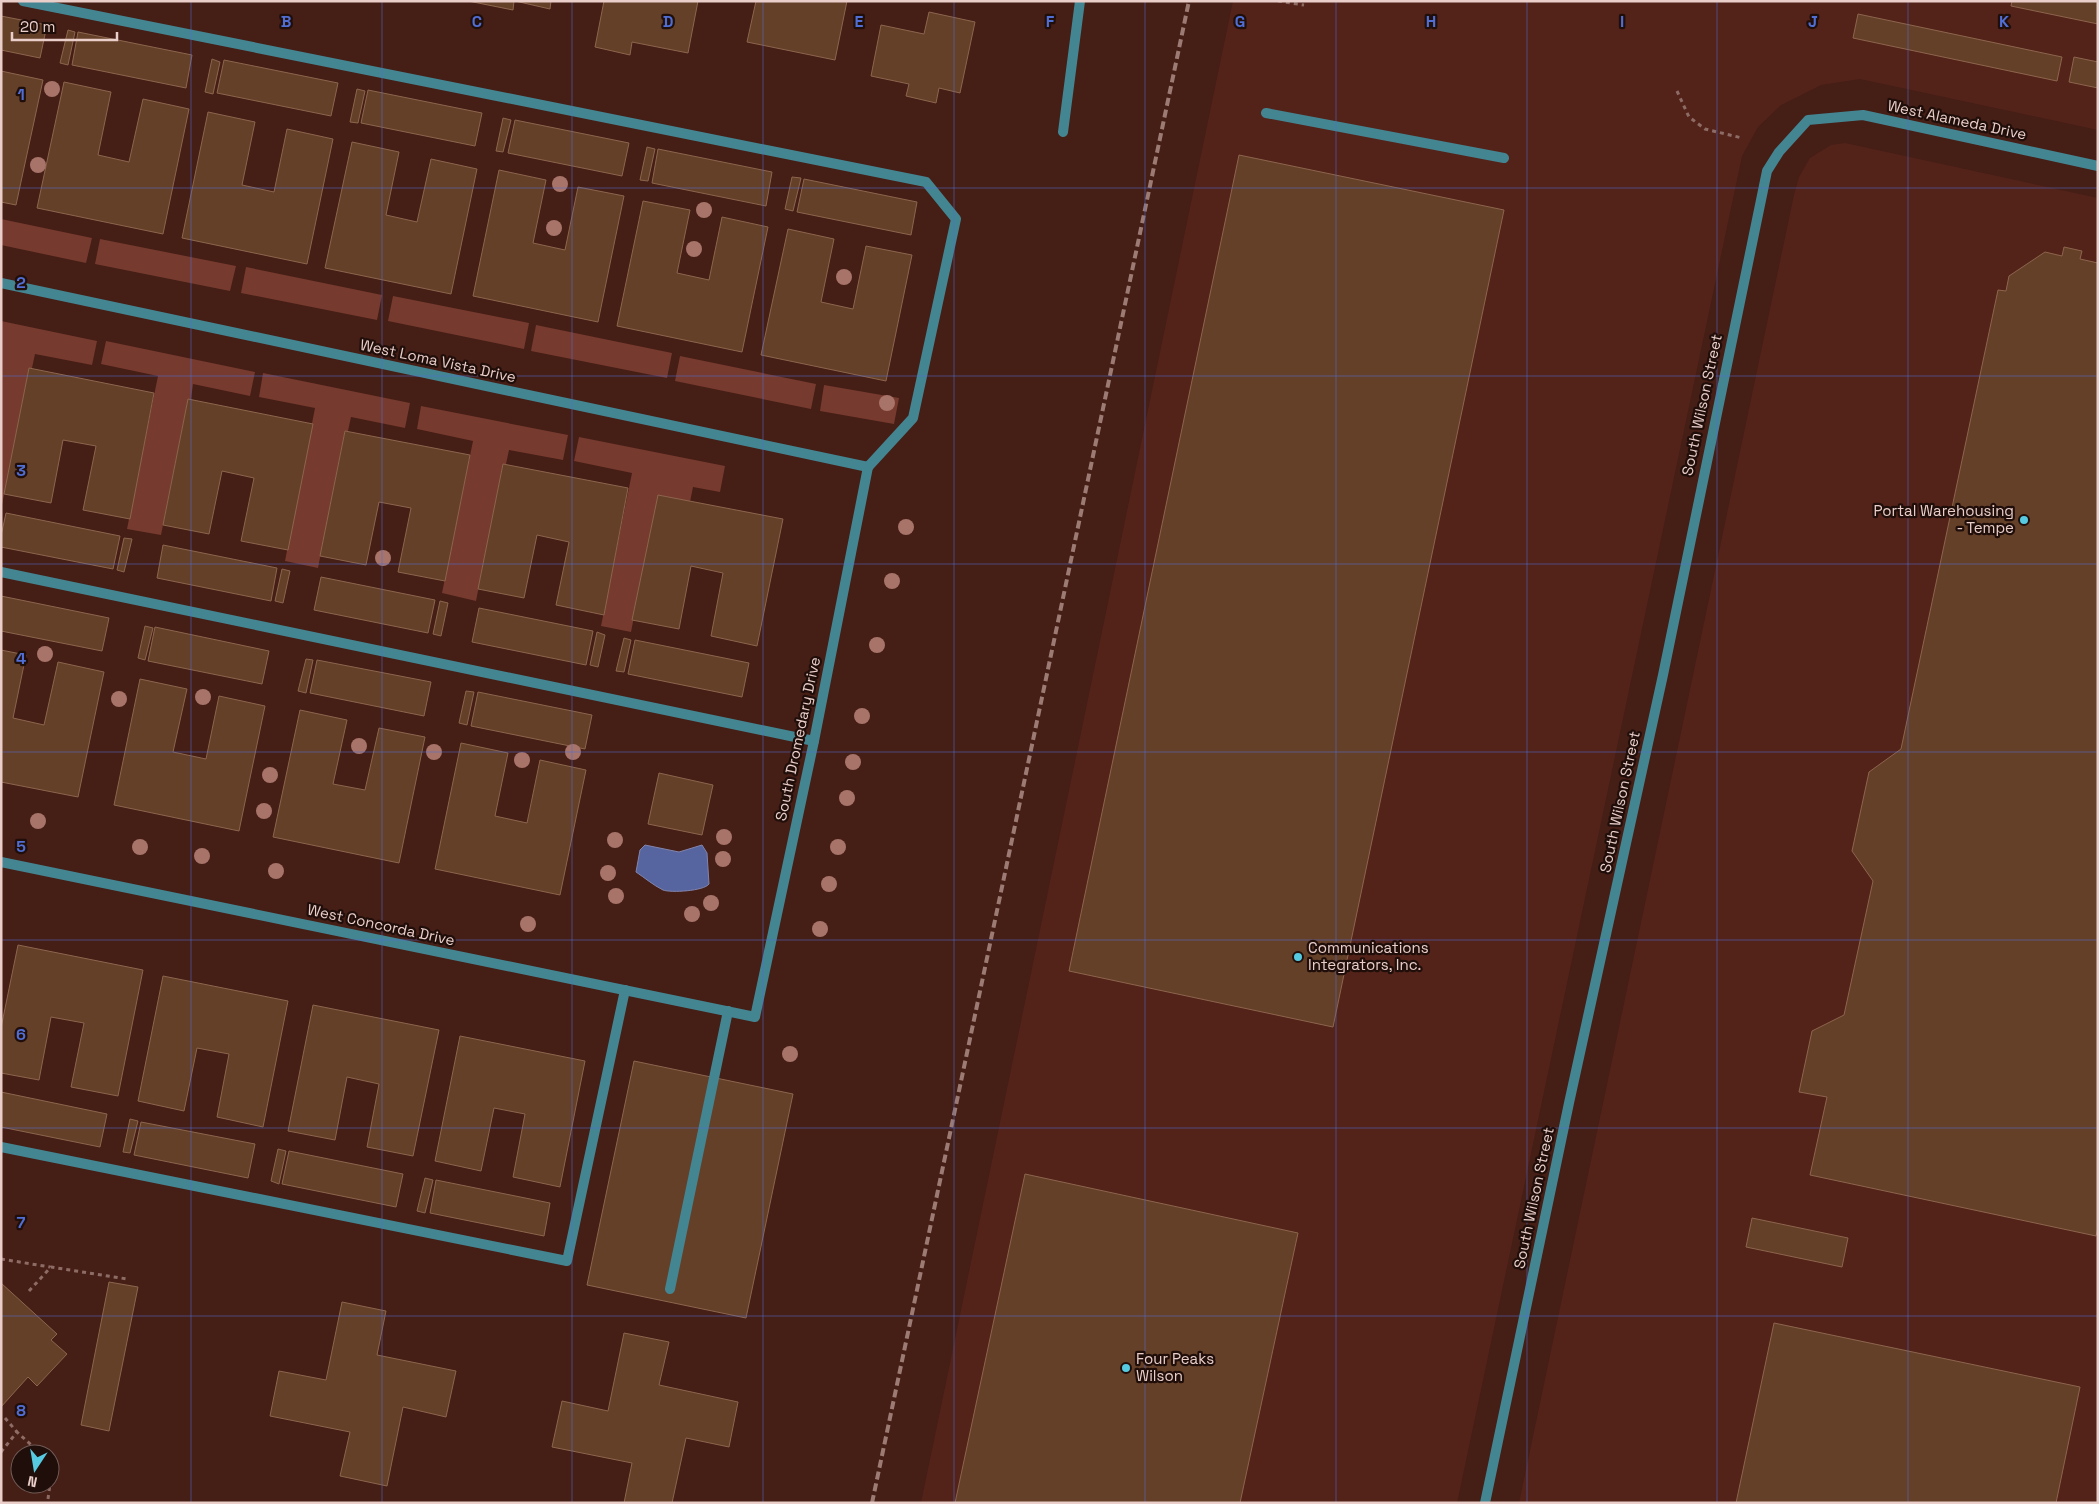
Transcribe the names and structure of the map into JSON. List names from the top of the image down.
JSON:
{
  "streets": {
    "street": [
      "West Alameda Drive",
      "West Loma Vista Drive",
      "South Wilson Street",
      "South Dromedary Drive",
      "West Concorda Drive"
    ]
  },
  "crossings": [
    ["West Alameda Drive", "South Wilson Street"],
    ["West Loma Vista Drive", "South Dromedary Drive"],
    ["South Dromedary Drive", "West Concorda Drive"]
  ],
  "places": ["Portal Warehousing - Tempe", "Communications Integrators, Inc.", "Four Peaks Wilson"],
  "scale_bar": "20 m",
  "north": "bottom",
  "grid": {
    "columns": [
      "B",
      "C",
      "D",
      "E",
      "F",
      "G",
      "H",
      "I",
      "J",
      "K"
    ],
    "rows": [
      "1",
      "2",
      "3",
      "4",
      "5",
      "6",
      "7",
      "8"
    ]
  }
}
